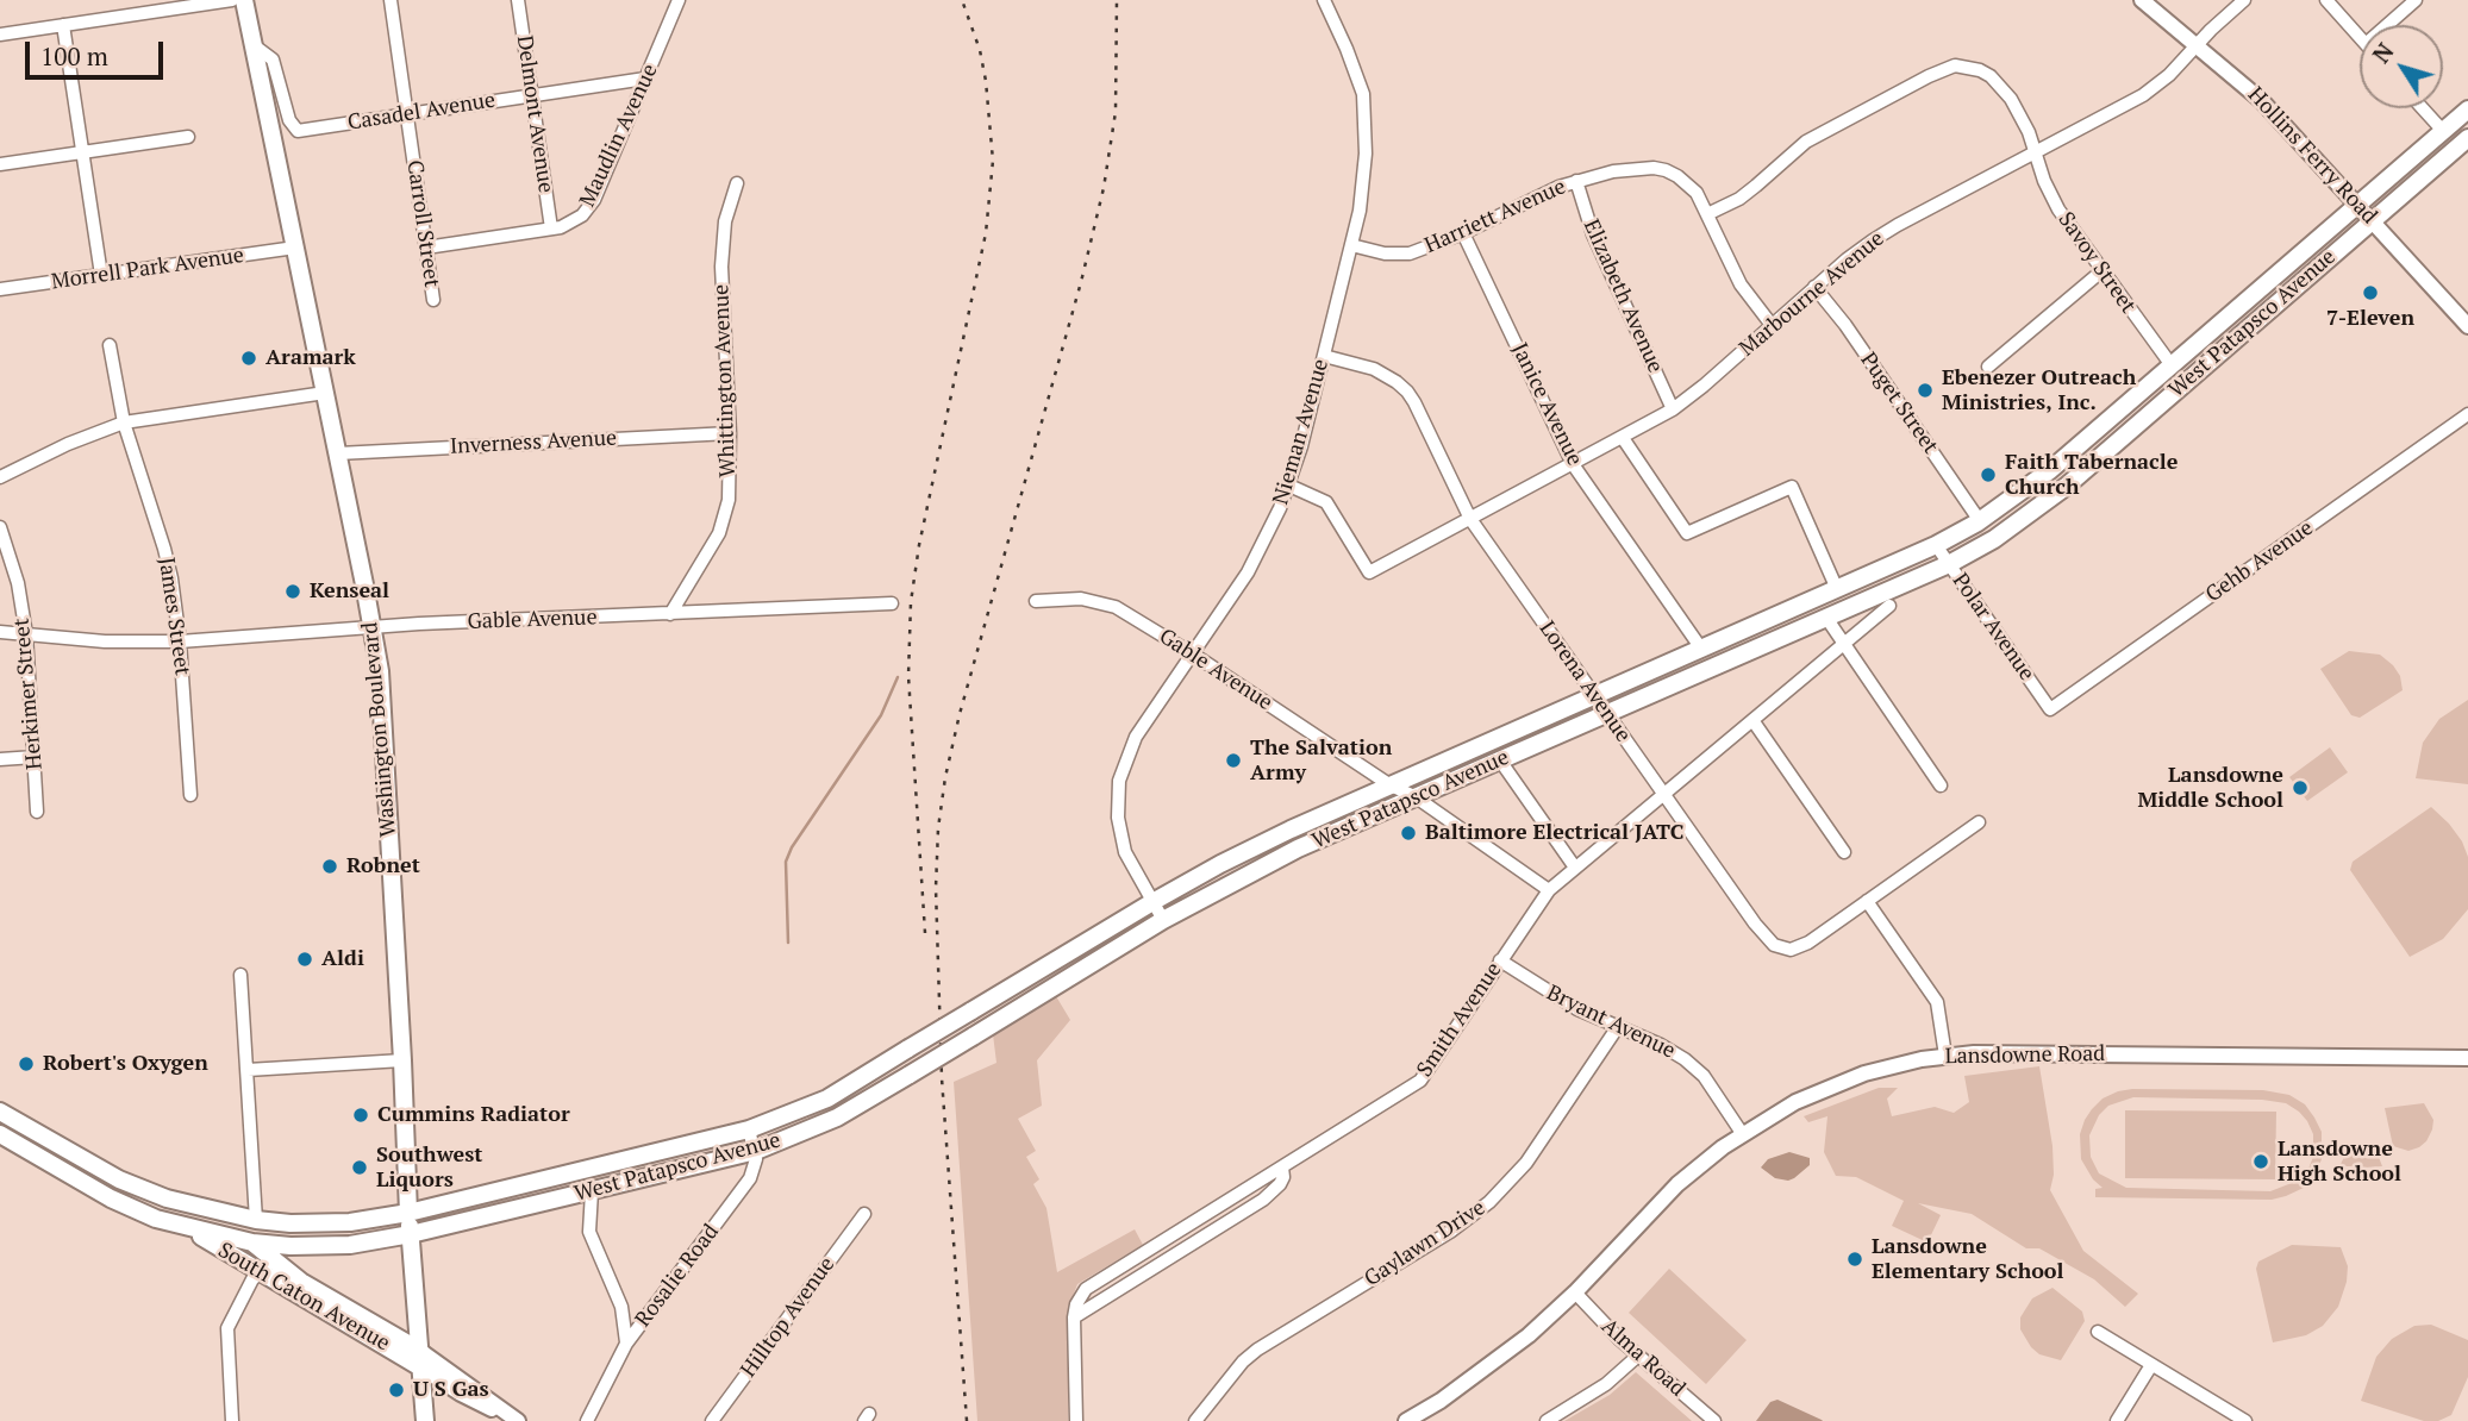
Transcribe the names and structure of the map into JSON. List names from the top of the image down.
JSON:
{
  "streets": {
    "main road": ["West Patapsco Avenue", "Washington Boulevard", "South Caton Avenue"],
    "street": [
      "Casadel Avenue",
      "Delmont Avenue",
      "Maudlin Avenue",
      "Hollins Ferry Road",
      "Harriett Avenue",
      "Carroll Street",
      "Savoy Street",
      "Morrell Park Avenue",
      "Marbourne Avenue",
      "Elizabeth Avenue",
      "Whittington Avenue",
      "Puget Street",
      "Janice Avenue",
      "Nieman Avenue",
      "Inverness Avenue",
      "Gehb Avenue",
      "James Street",
      "Gable Avenue",
      "Polar Avenue",
      "Lorena Avenue",
      "Herkimer Street",
      "Smith Avenue",
      "Bryant Avenue",
      "Lansdowne Road",
      "Gaylawn Drive",
      "Rosalie Road",
      "Hilltop Avenue",
      "Alma Road"
    ]
  },
  "crossings": [
    ["Casadel Avenue", "Delmont Avenue"],
    ["Casadel Avenue", "Maudlin Avenue"],
    ["Casadel Avenue", "Carroll Street"],
    ["Casadel Avenue", "Washington Boulevard"],
    ["Delmont Avenue", "Maudlin Avenue"],
    ["Maudlin Avenue", "Carroll Street"],
    ["Hollins Ferry Road", "Marbourne Avenue"],
    ["Hollins Ferry Road", "West Patapsco Avenue"],
    ["Harriett Avenue", "Savoy Street"],
    ["Harriett Avenue", "Elizabeth Avenue"],
    ["Harriett Avenue", "Janice Avenue"],
    ["Harriett Avenue", "Nieman Avenue"],
    ["Savoy Street", "Marbourne Avenue"],
    ["Savoy Street", "West Patapsco Avenue"],
    ["Morrell Park Avenue", "Washington Boulevard"],
    ["Marbourne Avenue", "Elizabeth Avenue"],
    ["Marbourne Avenue", "Puget Street"],
    ["Marbourne Avenue", "Janice Avenue"],
    ["Marbourne Avenue", "Nieman Avenue"],
    ["Marbourne Avenue", "Lorena Avenue"],
    ["West Patapsco Avenue", "Puget Street"],
    ["West Patapsco Avenue", "Janice Avenue"],
    ["West Patapsco Avenue", "Nieman Avenue"],
    ["West Patapsco Avenue", "Gable Avenue"],
    ["West Patapsco Avenue", "Polar Avenue"],
    ["West Patapsco Avenue", "Lorena Avenue"],
    ["West Patapsco Avenue", "Washington Boulevard"],
    ["West Patapsco Avenue", "Rosalie Road"],
    ["West Patapsco Avenue", "South Caton Avenue"],
    ["Whittington Avenue", "Inverness Avenue"],
    ["Whittington Avenue", "Gable Avenue"],
    ["Nieman Avenue", "Gable Avenue"],
    ["Nieman Avenue", "Lorena Avenue"],
    ["Inverness Avenue", "Washington Boulevard"],
    ["Gehb Avenue", "Polar Avenue"],
    ["James Street", "Gable Avenue"],
    ["Gable Avenue", "Herkimer Street"],
    ["Gable Avenue", "Washington Boulevard"],
    ["Gable Avenue", "Smith Avenue"],
    ["Lorena Avenue", "Smith Avenue"],
    ["Washington Boulevard", "South Caton Avenue"],
    ["Smith Avenue", "Bryant Avenue"],
    ["Bryant Avenue", "Lansdowne Road"],
    ["Bryant Avenue", "Gaylawn Drive"],
    ["Lansdowne Road", "Alma Road"]
  ],
  "places": [
    "7-Eleven",
    "Aramark",
    "Ebenezer Outreach Ministries, Inc.",
    "Faith Tabernacle Church",
    "Kenseal",
    "The Salvation Army",
    "Lansdowne Middle School",
    "Baltimore Electrical JATC",
    "Robnet",
    "Aldi",
    "Robert's Oxygen",
    "Cummins Radiator",
    "Lansdowne High School",
    "Southwest Liquors",
    "Lansdowne Elementary School",
    "U S Gas"
  ],
  "scale_bar": "100 m",
  "north": "top left"
}
